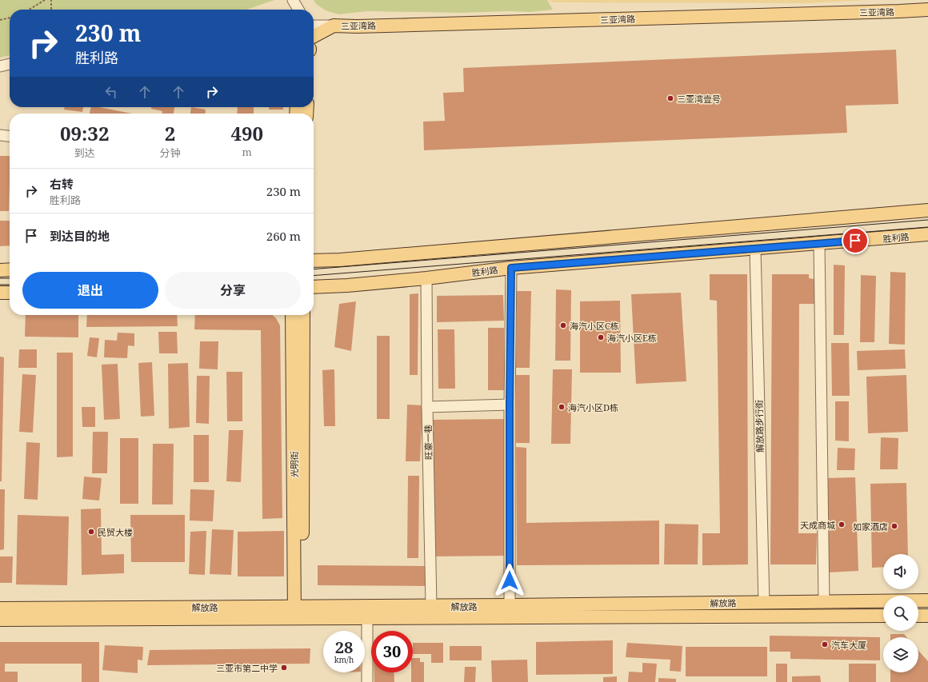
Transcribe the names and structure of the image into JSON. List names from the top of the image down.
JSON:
{
  "streets": {
    "main road": [
      "三亚湾路",
      "胜利路",
      "光明街",
      "解放路"
    ],
    "street": ["解放路步行街", "旺豪一巷"]
  },
  "crossings": [
    ["胜利路", "解放路步行街"],
    ["胜利路", "旺豪一巷"],
    ["解放路步行街", "解放路"],
    ["旺豪一巷", "解放路"],
    ["光明街", "解放路"]
  ],
  "places": [
    "三亚湾壹号",
    "海汽小区C栋",
    "海汽小区E栋",
    "海汽小区D栋",
    "天成商城",
    "如家酒店",
    "民贸大楼",
    "汽车大厦",
    "三亚市第二中学"
  ],
  "page": {
    "turn": ["230 m", "胜利路"],
    "eta": [
      "09:32",
      "到达",
      "2",
      "分钟",
      "490",
      "m"
    ],
    "list": [
      {
        "name": "右转",
        "note": "胜利路",
        "value": "230 m"
      },
      {
        "name": "到达目的地",
        "value": "260 m"
      }
    ],
    "buttons": ["退出", "分享"],
    "speed": "28 km/h",
    "limit": "30"
  }
}
